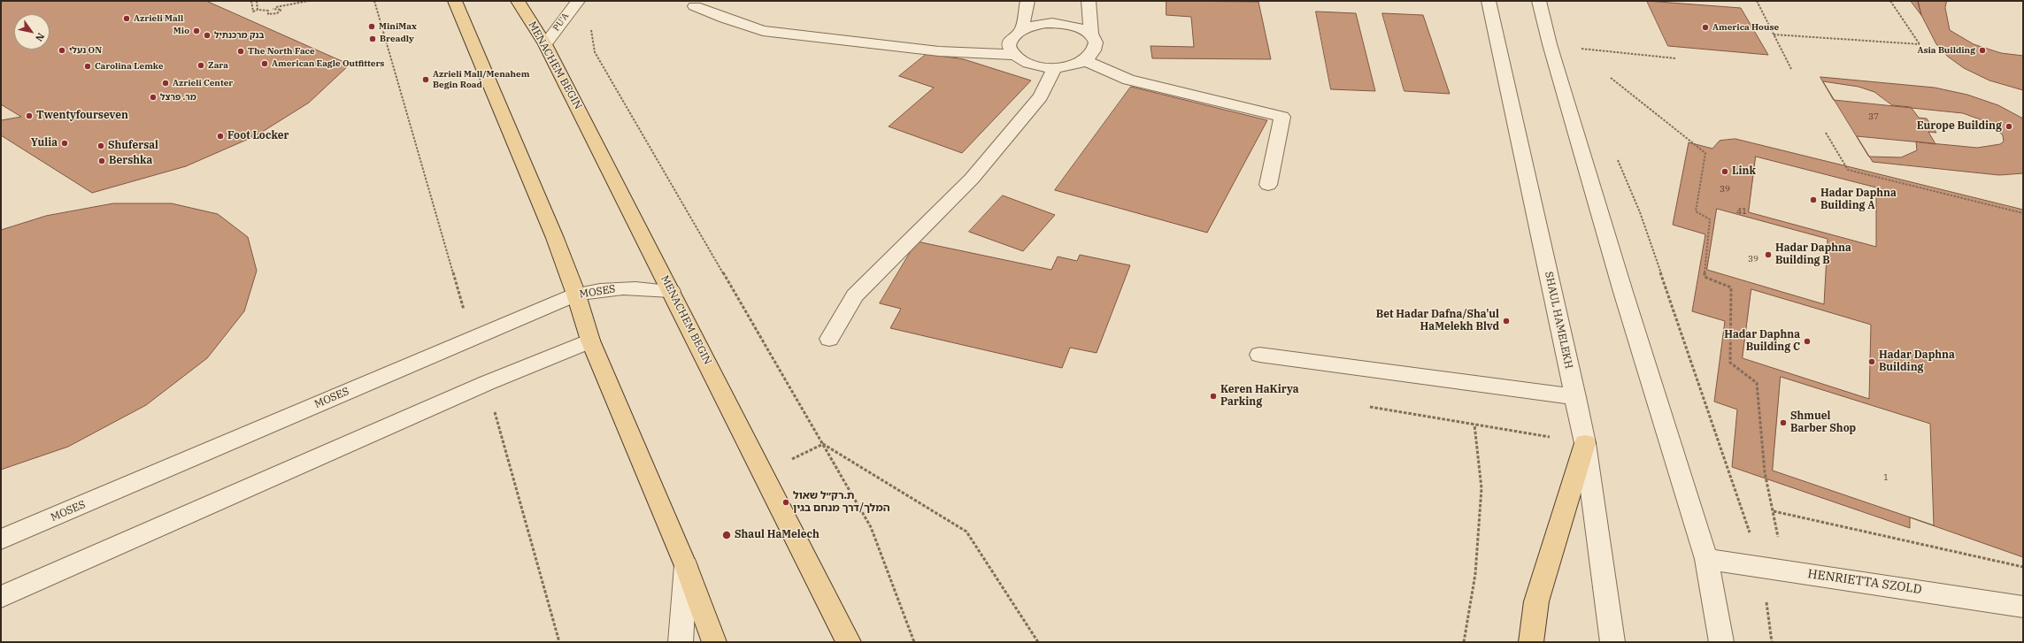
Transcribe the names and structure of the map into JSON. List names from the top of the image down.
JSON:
{
  "streets": {
    "main road": ["MENACHEM BEGIN"],
    "street": [
      "PU'A",
      "MOSES",
      "SHAUL HAMELEKH",
      "HENRIETTA SZOLD"
    ]
  },
  "crossings": [
    ["PU'A", "MENACHEM BEGIN"],
    ["MENACHEM BEGIN", "MOSES"]
  ],
  "places": [
    "Azrieli Mall",
    "MiniMax",
    "America House",
    "Mio",
    "בנק מרכנתיל",
    "Breadly",
    "נעלי ON",
    "Asia Building",
    "The North Face",
    "American Eagle Outfitters",
    "Zara",
    "Carolina Lemke",
    "Azrieli Mall/Menahem Begin Road",
    "Azrieli Center",
    "מר. פרצל",
    "Twentyfourseven",
    "Europe Building",
    "Foot Locker",
    "Yulia",
    "Shufersal",
    "Bershka",
    "Link",
    "Hadar Daphna Building A",
    "Hadar Daphna Building B",
    "Bet Hadar Dafna/Sha'ul HaMelekh Blvd",
    "Hadar Daphna Building C",
    "Hadar Daphna Building",
    "Keren HaKirya Parking",
    "Shmuel Barber Shop",
    "ת.רק״ל שאול המלך/דרך מנחם בגין",
    "Shaul HaMelech"
  ],
  "house_numbers": [
    "37",
    "39",
    "41",
    "39",
    "1"
  ],
  "north": "bottom right"
}
